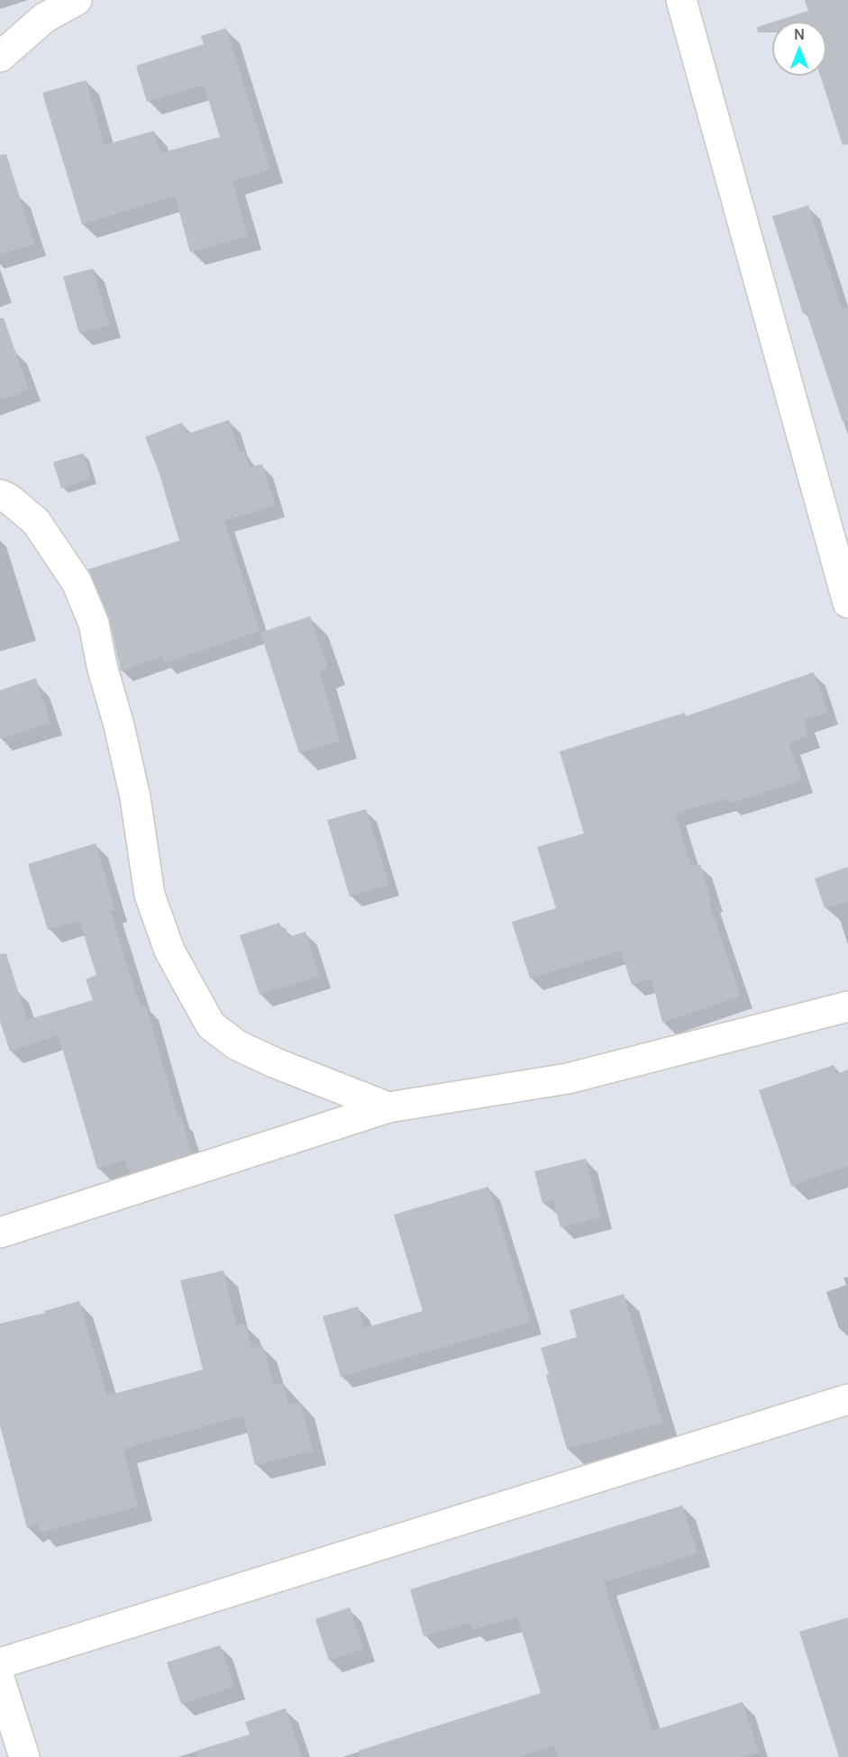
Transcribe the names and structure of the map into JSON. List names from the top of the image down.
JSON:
{
  "north": "top"
}
